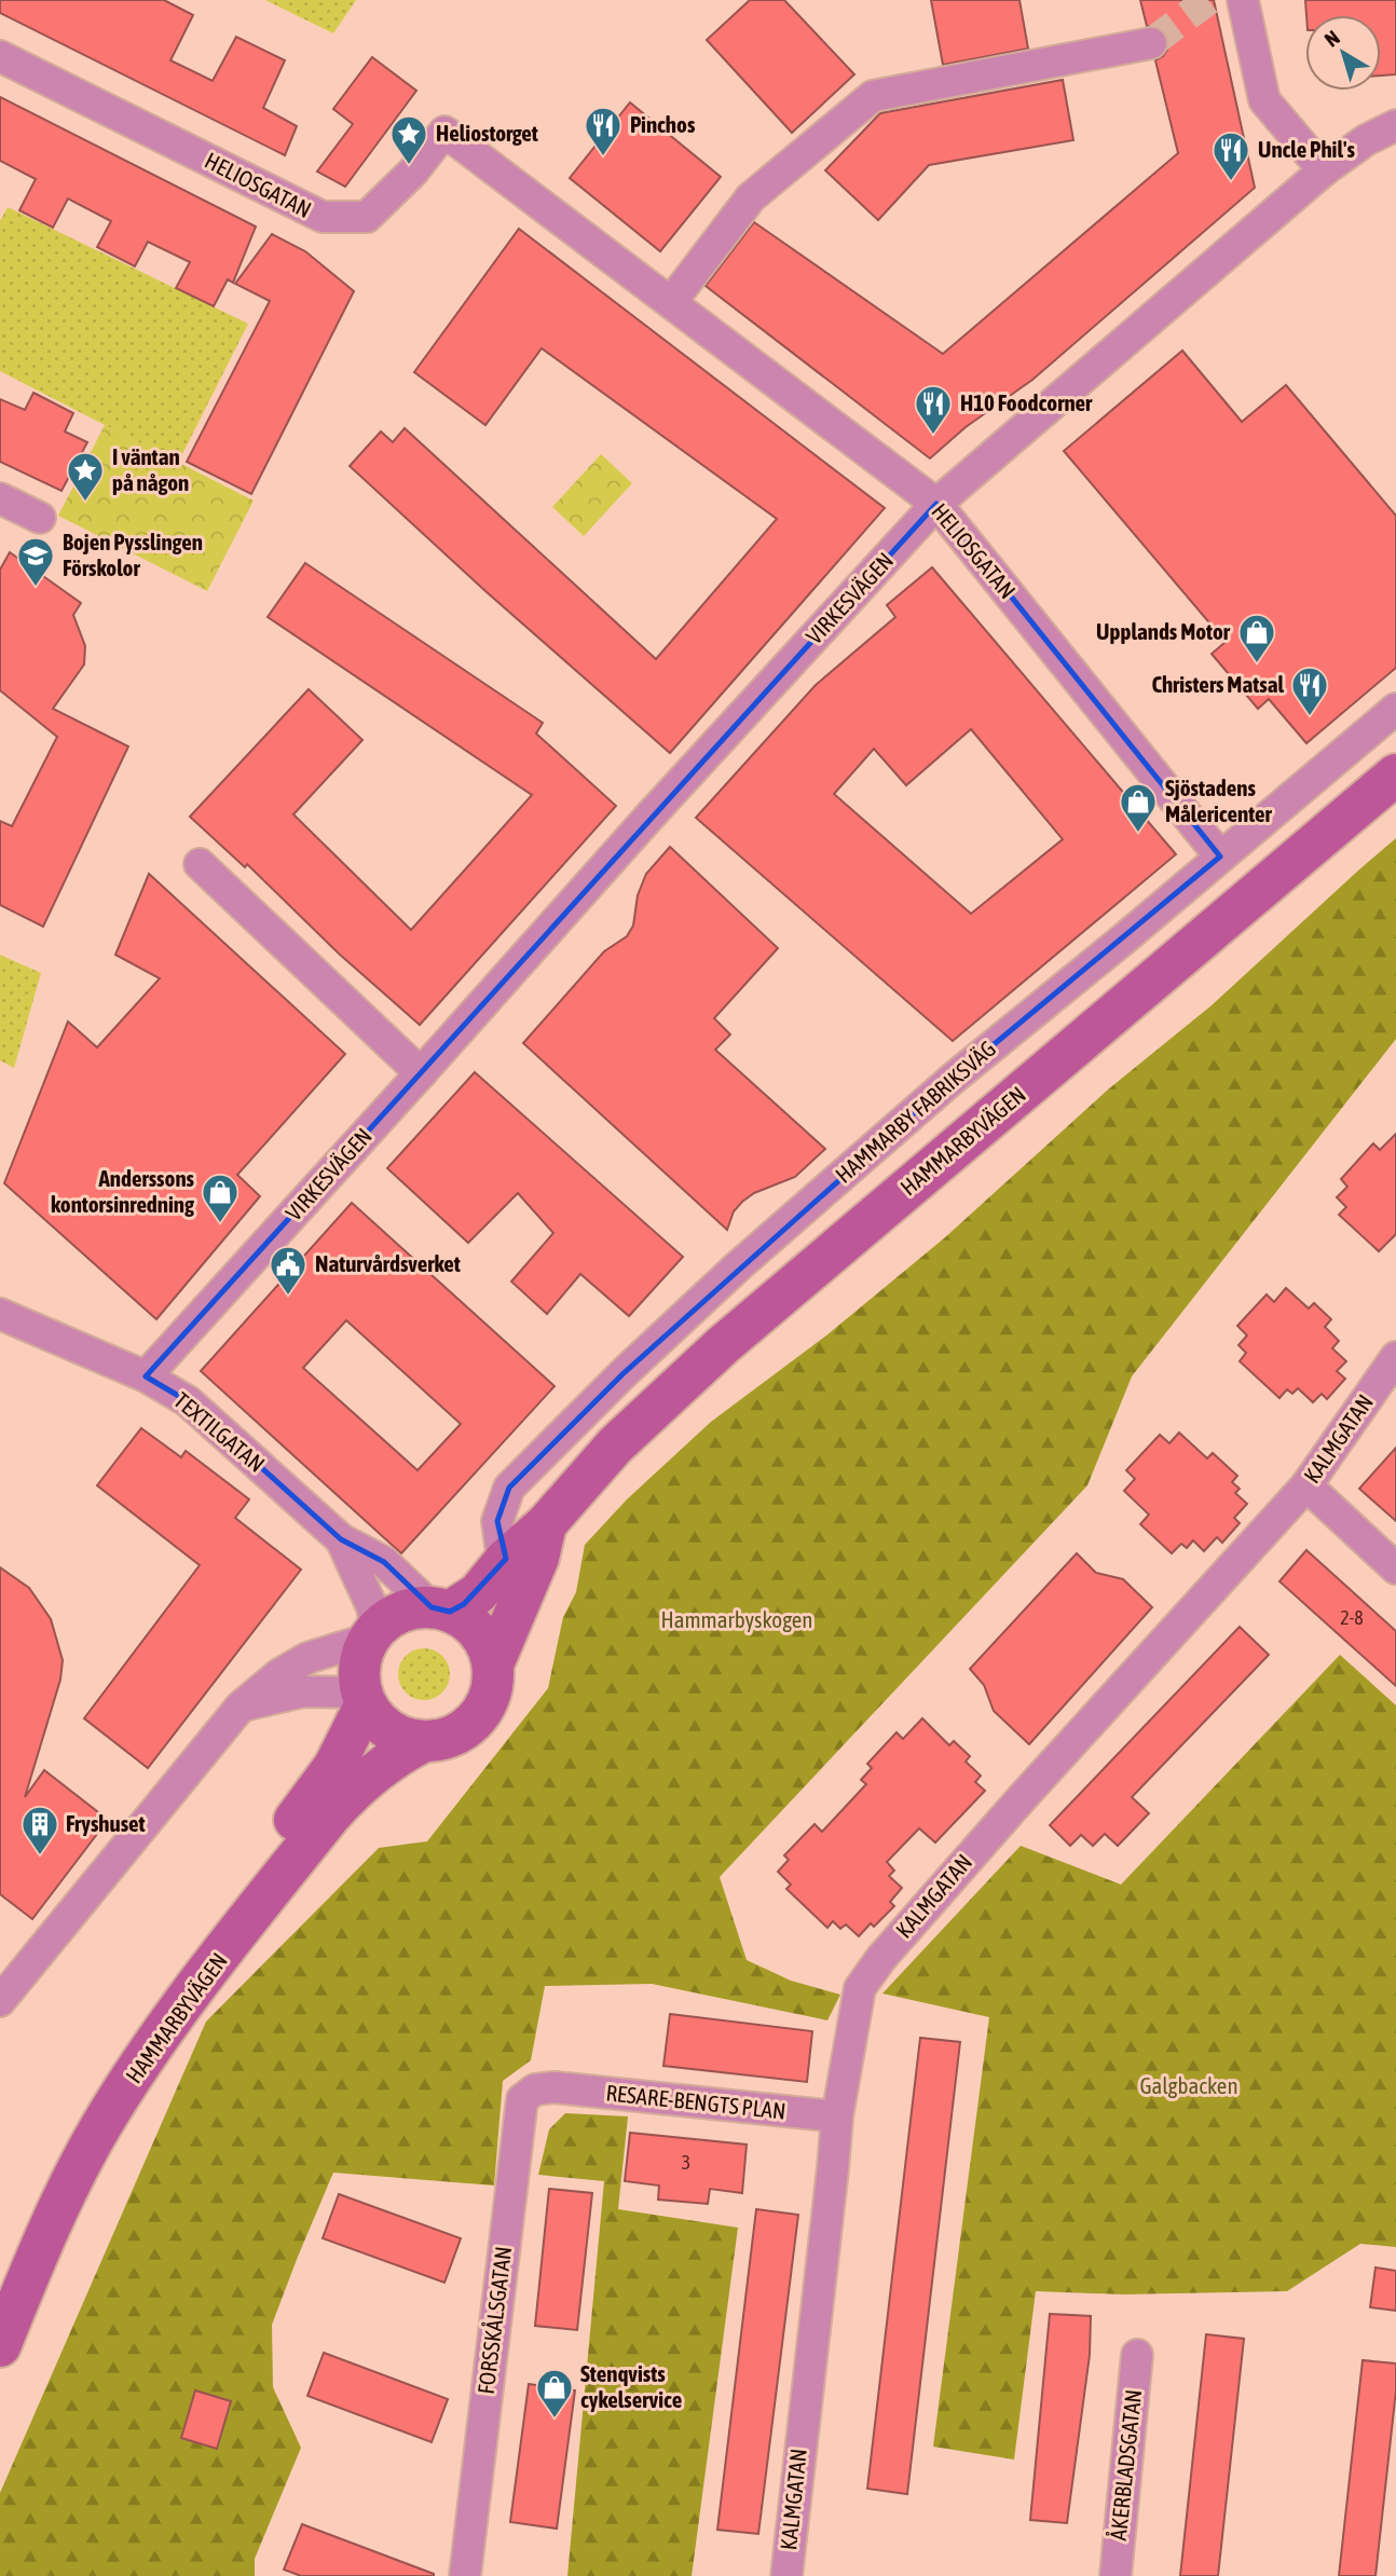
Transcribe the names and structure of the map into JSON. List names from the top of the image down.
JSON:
{
  "streets": {
    "main road": ["HAMMARBYVÄGEN"],
    "street": [
      "HELIOSGATAN",
      "VIRKESVÄGEN",
      "HAMMARBY FABRIKSVÄG",
      "TEXTILGATAN",
      "KALMGATAN",
      "RESARE-BENGTS PLAN",
      "FORSSKÅLSGATAN",
      "ÅKERBLADSGATAN"
    ]
  },
  "crossings": [
    ["HELIOSGATAN", "VIRKESVÄGEN"],
    ["HELIOSGATAN", "HAMMARBY FABRIKSVÄG"],
    ["VIRKESVÄGEN", "TEXTILGATAN"],
    ["HAMMARBY FABRIKSVÄG", "HAMMARBYVÄGEN"],
    ["HAMMARBYVÄGEN", "TEXTILGATAN"],
    ["KALMGATAN", "RESARE-BENGTS PLAN"],
    ["RESARE-BENGTS PLAN", "FORSSKÅLSGATAN"]
  ],
  "parks": ["Hammarbyskogen", "Galgbacken"],
  "places": {
    "restaurant": [
      "Pinchos",
      "Uncle Phil's",
      "H10 Foodcorner",
      "Christers Matsal"
    ],
    "place": ["Heliostorget", "I väntan på någon"],
    "school or university": ["Bojen Pysslingen Förskolor"],
    "shop": [
      "Upplands Motor",
      "Sjöstadens Målericenter",
      "Anderssons kontorsinredning",
      "Stenqvists cykelservice"
    ],
    "public building": ["Naturvårdsverket"],
    "building": ["Fryshuset"]
  },
  "house_numbers": ["2-8", "3"],
  "north": "top left"
}
